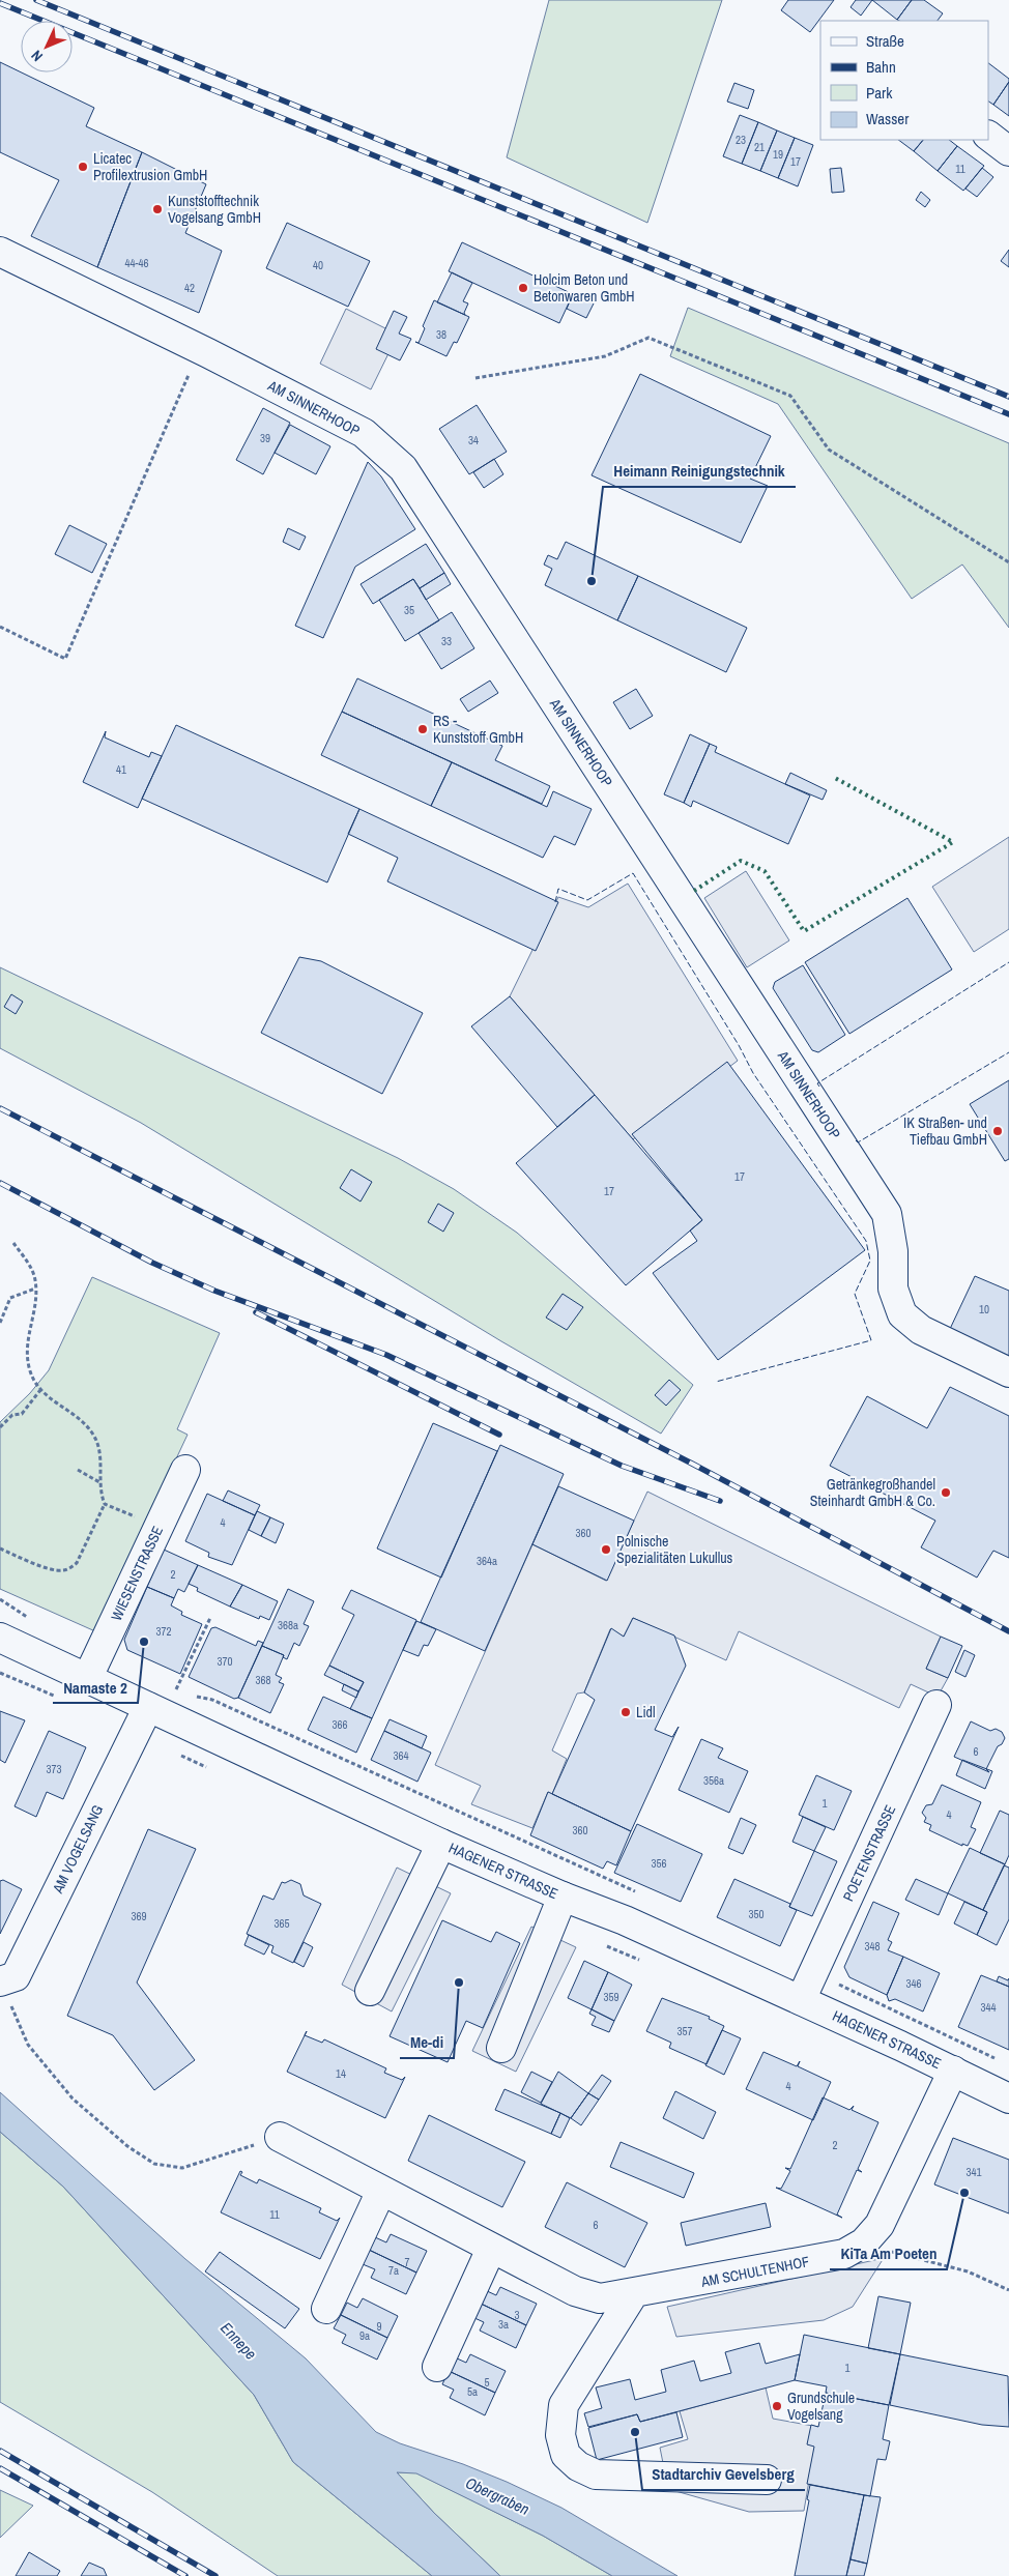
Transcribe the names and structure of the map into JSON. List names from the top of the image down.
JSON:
{
  "streets": {
    "street": [
      "AM SINNERHOOP",
      "WIESENSTRASSE",
      "AM VOGELSANG",
      "POETENSTRASSE",
      "HAGENER STRASSE",
      "AM SCHULTENHOF"
    ]
  },
  "crossings": [
    ["WIESENSTRASSE", "HAGENER STRASSE"],
    ["AM VOGELSANG", "HAGENER STRASSE"],
    ["POETENSTRASSE", "HAGENER STRASSE"],
    ["HAGENER STRASSE", "AM SCHULTENHOF"]
  ],
  "water": ["Ennepe", "Obergraben"],
  "places": [
    "Licatec Profilextrusion GmbH",
    "Kunststofftechnik Vogelsang GmbH",
    "Holcim Beton und Betonwaren GmbH",
    "Heimann Reinigungstechnik",
    "RS - Kunststoff GmbH",
    "IK Straßen- und Tiefbau GmbH",
    "Getränkegroßhandel Steinhardt GmbH & Co.",
    "Polnische Spezialitäten Lukullus",
    "Namaste 2",
    "Lidl",
    "Me-di",
    "KiTa Am Poeten",
    "Grundschule Vogelsang",
    "Stadtarchiv Gevelsberg"
  ],
  "house_numbers": [
    "23",
    "21",
    "19",
    "17",
    "11",
    "44-46",
    "40",
    "42",
    "38",
    "39",
    "34",
    "35",
    "33",
    "41",
    "17",
    "17",
    "10",
    "4",
    "360",
    "364a",
    "2",
    "368a",
    "372",
    "370",
    "368",
    "366",
    "6",
    "364",
    "373",
    "356a",
    "1",
    "4",
    "360",
    "356",
    "350",
    "369",
    "365",
    "348",
    "346",
    "359",
    "344",
    "357",
    "14",
    "4",
    "2",
    "341",
    "11",
    "6",
    "7",
    "7a",
    "3",
    "3a",
    "9",
    "9a",
    "1",
    "5",
    "5a"
  ],
  "legend": [
    "Straße",
    "Bahn",
    "Park",
    "Wasser"
  ],
  "north": "bottom left"
}
